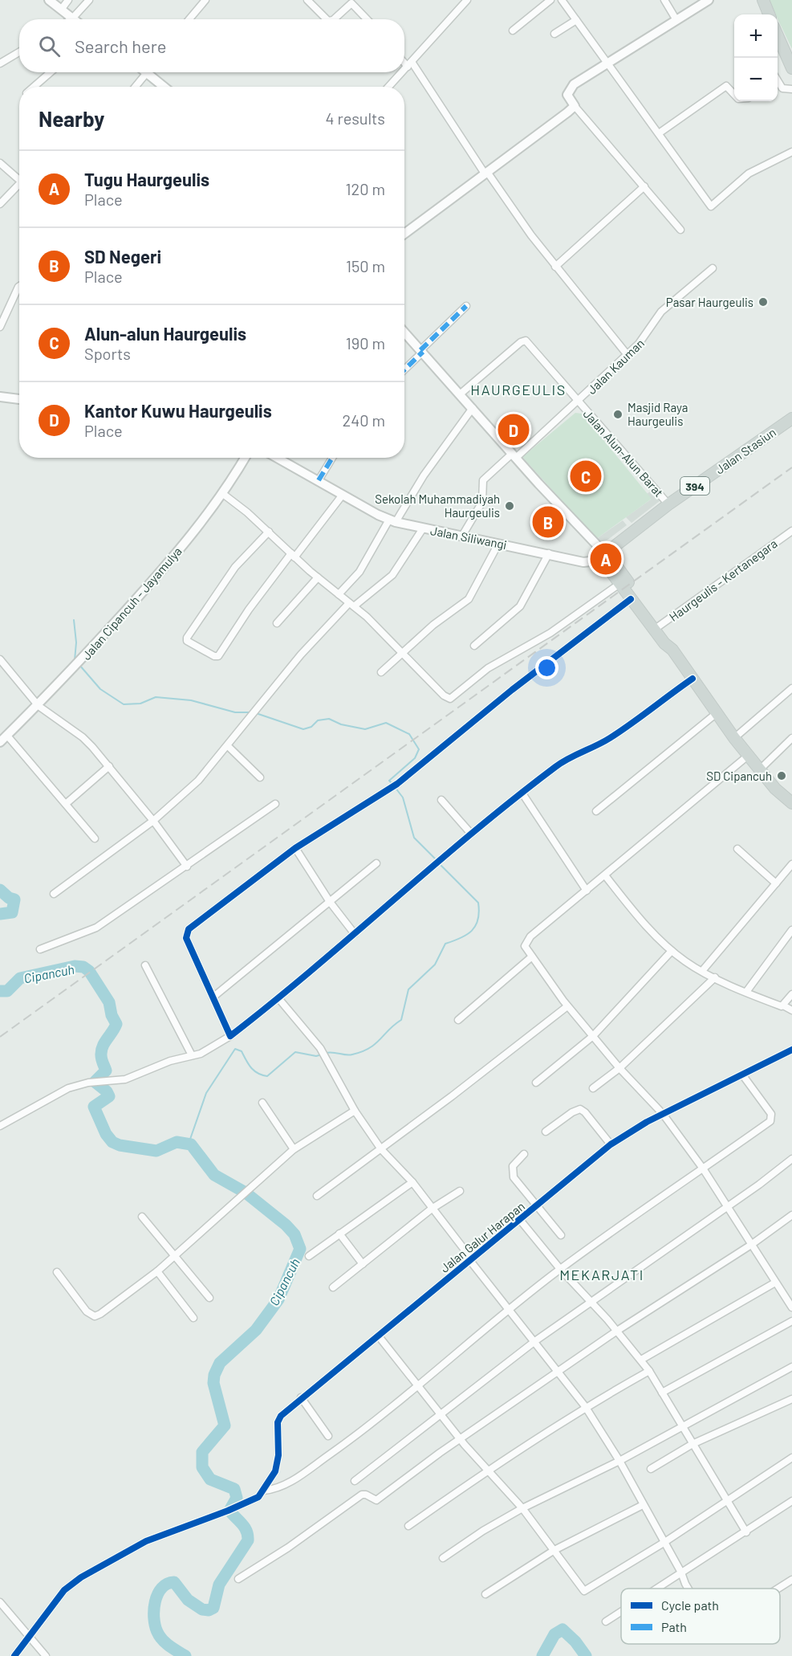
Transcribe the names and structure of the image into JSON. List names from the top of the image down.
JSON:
{
  "streets": {
    "main road": ["Jalan Stasiun", "394"],
    "street": [
      "Jalan Kauman",
      "Jalan Alun-Alun Barat",
      "Jalan Siliwangi",
      "Haurgeulis - Kertanegara",
      "Jalan Cipancuh - Jayamulya",
      "Jalan Galur Harapan"
    ]
  },
  "crossings": [
    ["Jalan Kauman", "Jalan Alun-Alun Barat"],
    ["Jalan Kauman", "Jalan Siliwangi"],
    ["Jalan Stasiun", "Jalan Alun-Alun Barat"],
    ["Jalan Stasiun", "Jalan Siliwangi"]
  ],
  "districts": ["HAURGEULIS", "MEKARJATI"],
  "water": ["Cipancuh"],
  "places": [
    "Pasar Haurgeulis",
    "Masjid Raya Haurgeulis",
    "Sekolah Muhammadiyah Haurgeulis",
    "SD Cipancuh"
  ],
  "legend": ["Cycle path", "Path"],
  "page": {
    "map_buttons": ["+", "−"],
    "search": "Search here",
    "heading": ["Nearby", "4 results"],
    "list": [
      {
        "mark": "A",
        "name": "Tugu Haurgeulis",
        "note": "Place",
        "value": "120 m"
      },
      {
        "mark": "B",
        "name": "SD Negeri",
        "note": "Place",
        "value": "150 m"
      },
      {
        "mark": "C",
        "name": "Alun-alun Haurgeulis",
        "note": "Sports",
        "value": "190 m"
      },
      {
        "mark": "D",
        "name": "Kantor Kuwu Haurgeulis",
        "note": "Place",
        "value": "240 m"
      }
    ],
    "pins": [
      "D",
      "C",
      "B",
      "A"
    ]
  }
}
